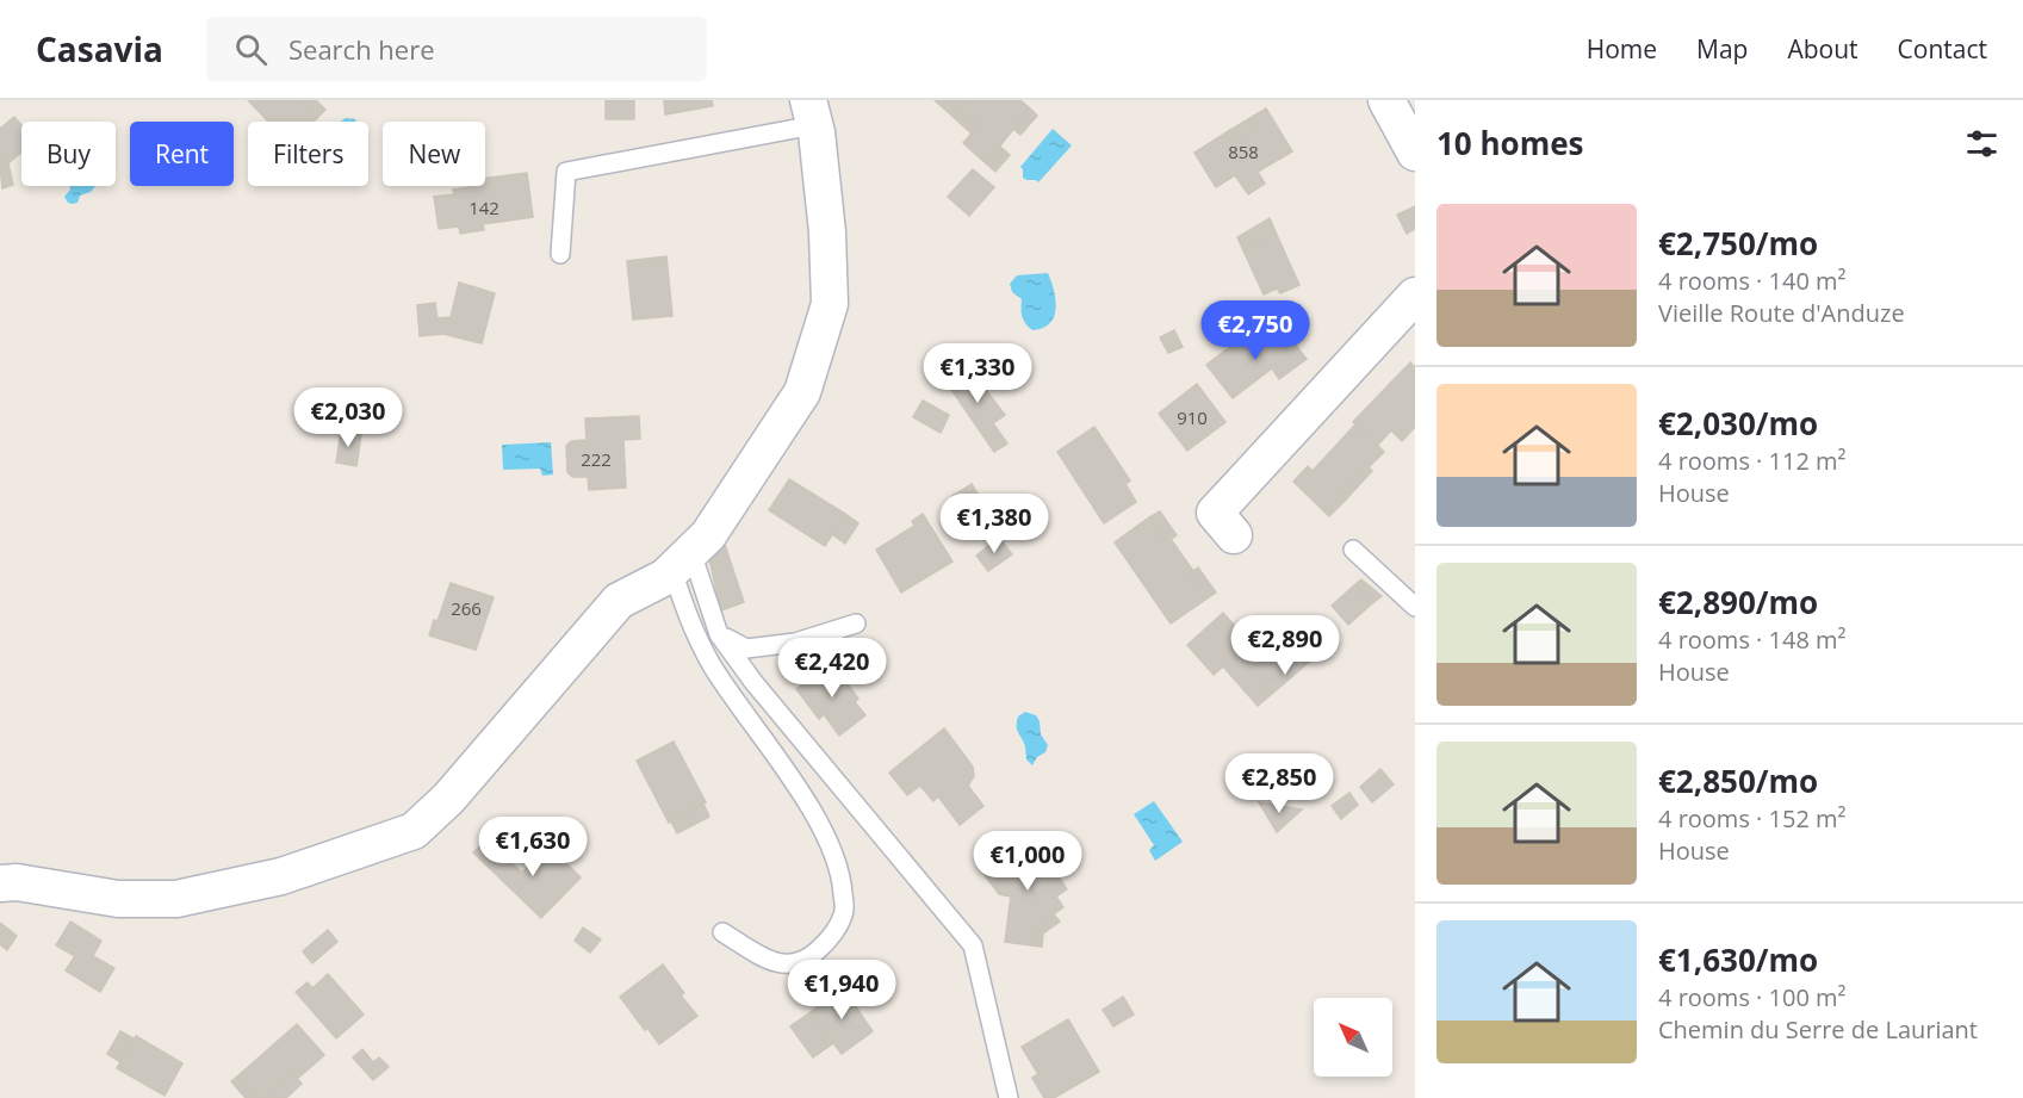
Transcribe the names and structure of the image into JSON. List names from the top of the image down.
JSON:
{
  "house_numbers": [
    "858",
    "142",
    "910",
    "222",
    "266"
  ],
  "north": "top left",
  "page": {
    "header": "Casavia",
    "search": "Search here",
    "nav": [
      "Home",
      "Map",
      "About",
      "Contact"
    ],
    "heading": "10 homes",
    "chip": [
      "Buy",
      "Rent",
      "Filters",
      "New"
    ],
    "list": [
      {
        "name": "€2,750/mo",
        "note": "4 rooms · 140 m² · Vieille Route d'Anduze"
      },
      {
        "name": "€2,030/mo",
        "note": "4 rooms · 112 m² · House"
      },
      {
        "name": "€2,890/mo",
        "note": "4 rooms · 148 m² · House"
      },
      {
        "name": "€2,850/mo",
        "note": "4 rooms · 152 m² · House"
      },
      {
        "name": "€1,630/mo",
        "note": "4 rooms · 100 m² · Chemin du Serre de Lauriant"
      }
    ],
    "price": [
      "€2,750",
      "€1,330",
      "€2,030",
      "€1,380",
      "€2,890",
      "€2,420",
      "€2,850",
      "€1,630",
      "€1,000",
      "€1,940"
    ]
  }
}
